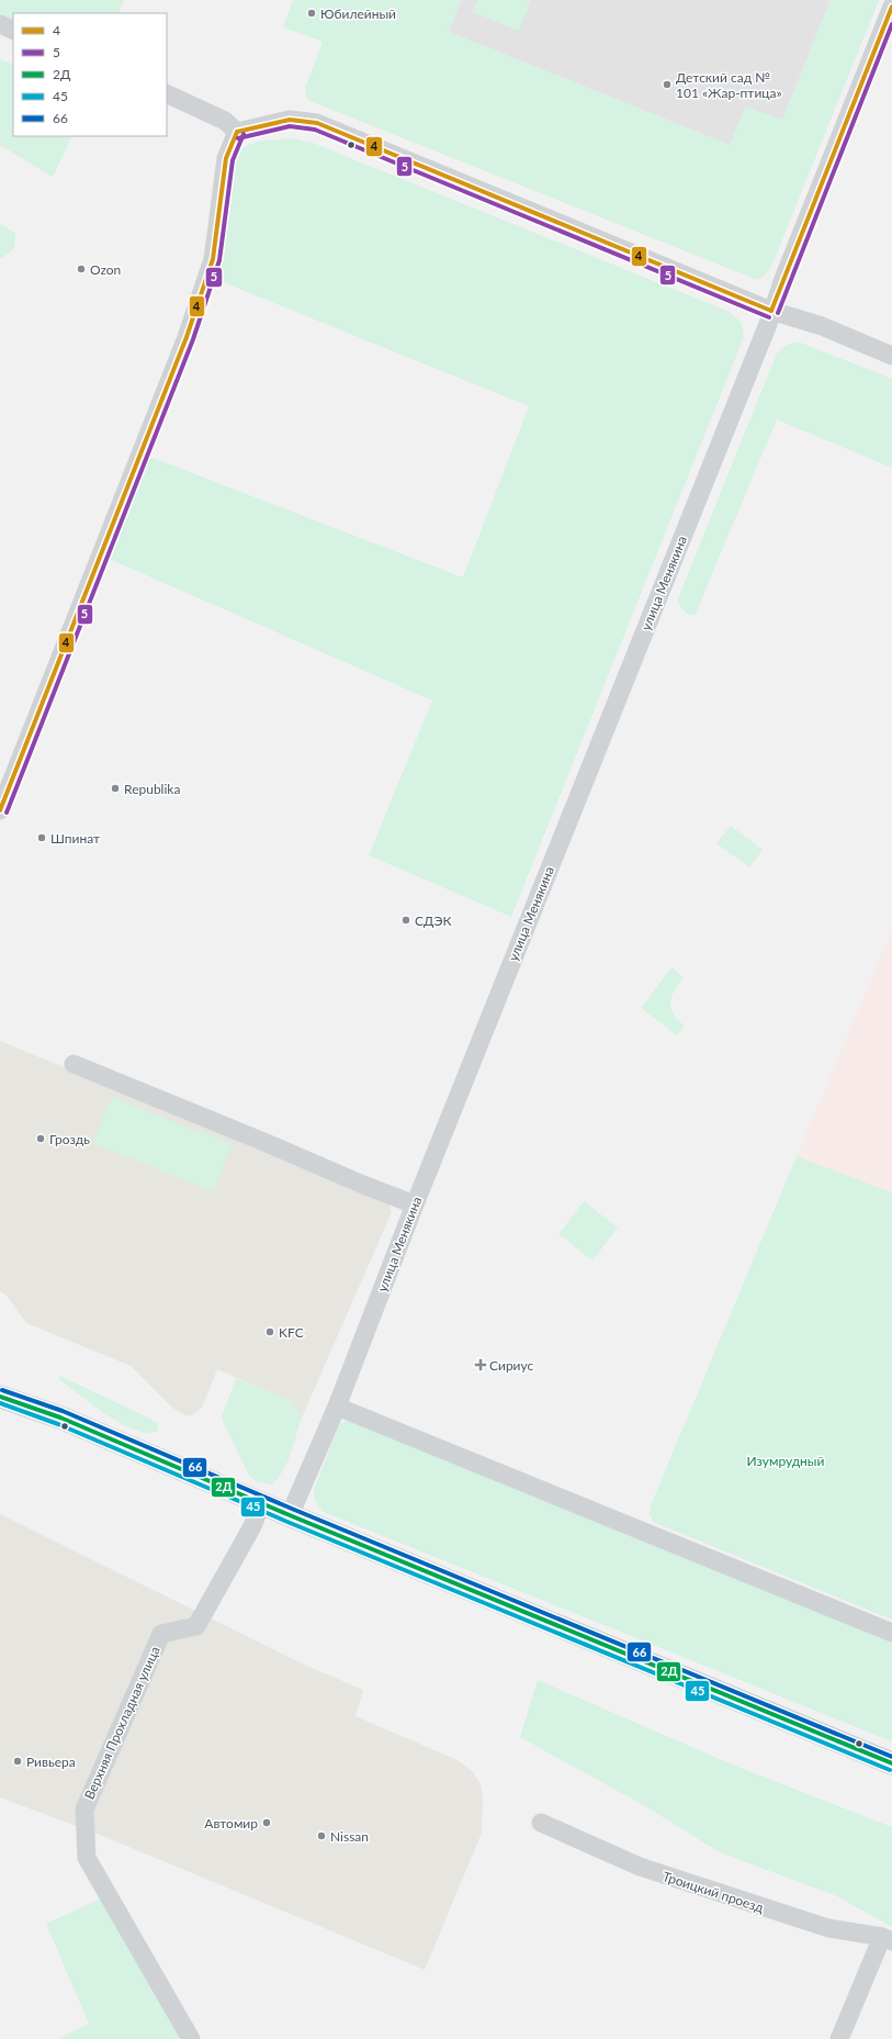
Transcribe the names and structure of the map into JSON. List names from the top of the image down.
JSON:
{
  "streets": {
    "street": ["улица Менякина", "Верхняя Прохладная улица", "Троицкий проезд"]
  },
  "parks": ["Изумрудный"],
  "places": {
    "other": [
      "Юбилейный",
      "Детский сад № 101 «Жар-птица»",
      "Ozon",
      "Republika",
      "Шпинат",
      "СДЭК",
      "Гроздь",
      "KFC",
      "Ривьера",
      "Автомир",
      "Nissan"
    ],
    "health": ["Сириус"]
  },
  "lines": [
    "transit line 4",
    "transit line 5",
    "transit line 66",
    "transit line 2Д",
    "transit line 45"
  ],
  "legend": [
    "4",
    "5",
    "2Д",
    "45",
    "66"
  ]
}
